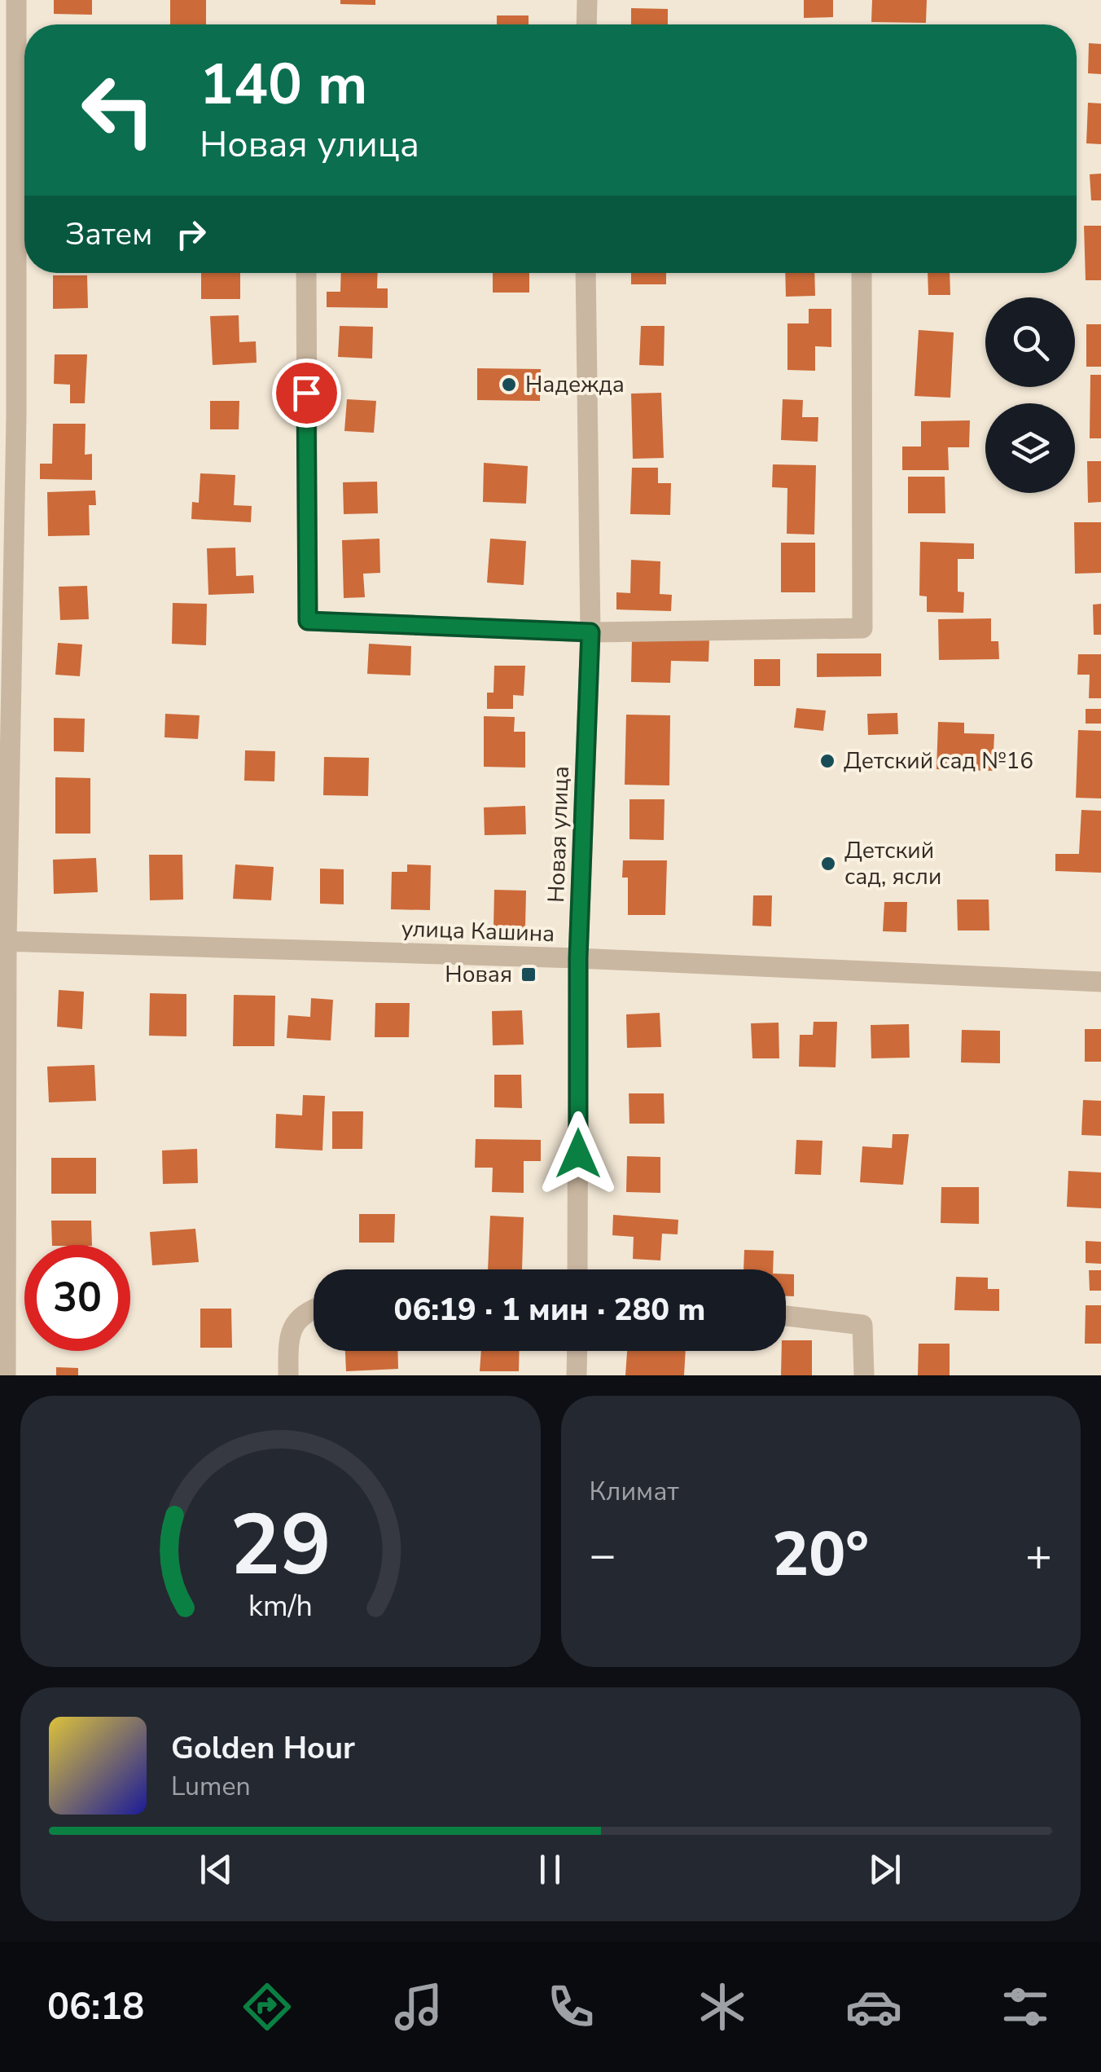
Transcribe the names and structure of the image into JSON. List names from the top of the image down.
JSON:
{
  "streets": {
    "street": ["Новая улица", "улица Кашина"]
  },
  "crossings": [
    ["Новая улица", "улица Кашина"]
  ],
  "places": {
    "other": ["Надежда", "Детский сад №16", "Детский сад, ясли"],
    "transit": ["Новая"]
  },
  "page": {
    "turn": ["140 m", "Новая улица"],
    "then": "Затем",
    "limit": "30",
    "trip": "06:19 · 1 мин · 280 m",
    "tile": "Климат",
    "heat": ["−", "20°", "+"],
    "song": ["Golden Hour", "Lumen"],
    "tabs": "06:18",
    "gauge": ["29", "km/h"]
  }
}
